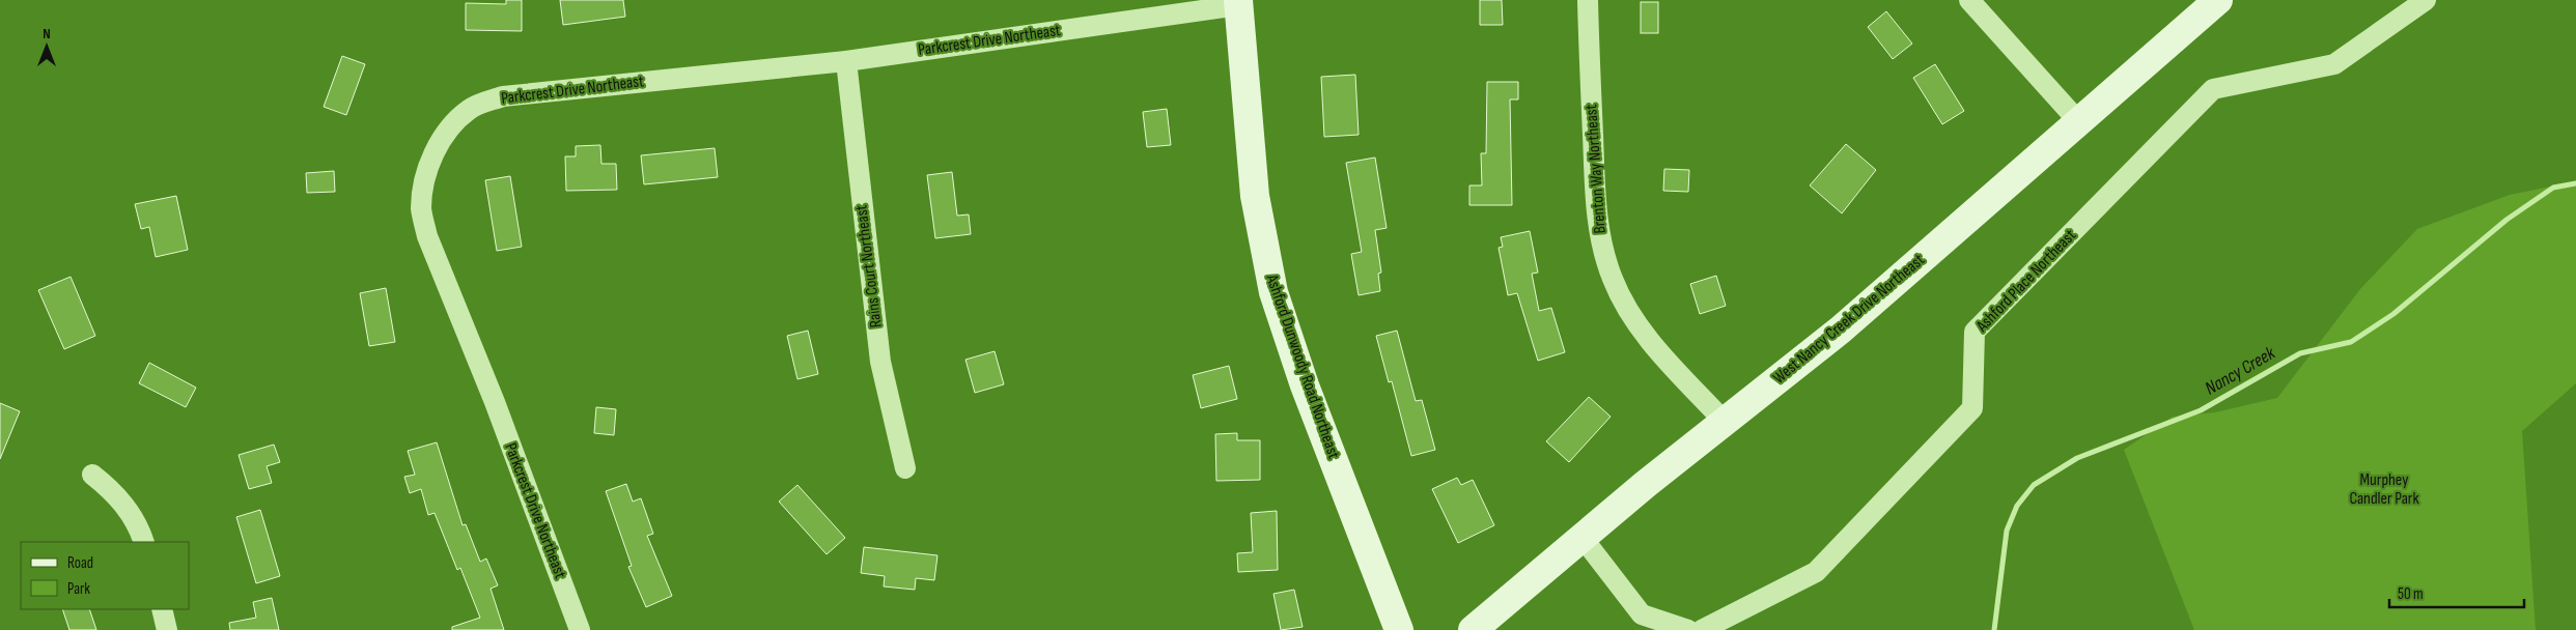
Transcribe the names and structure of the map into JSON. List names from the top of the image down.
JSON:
{
  "streets": {
    "street": [
      "Parkcrest Drive Northeast",
      "Brenton Way Northeast",
      "Rains Court Northeast",
      "Ashford Place Northeast",
      "West Nancy Creek Drive Northeast",
      "Ashford Dunwoody Road Northeast"
    ]
  },
  "crossings": [
    ["Parkcrest Drive Northeast", "Rains Court Northeast"],
    ["Parkcrest Drive Northeast", "Ashford Dunwoody Road Northeast"],
    ["Brenton Way Northeast", "West Nancy Creek Drive Northeast"]
  ],
  "water": ["Nancy Creek"],
  "parks": ["Murphey Candler Park"],
  "legend": ["Road", "Park"],
  "scale_bar": "50 m",
  "north": "top"
}
